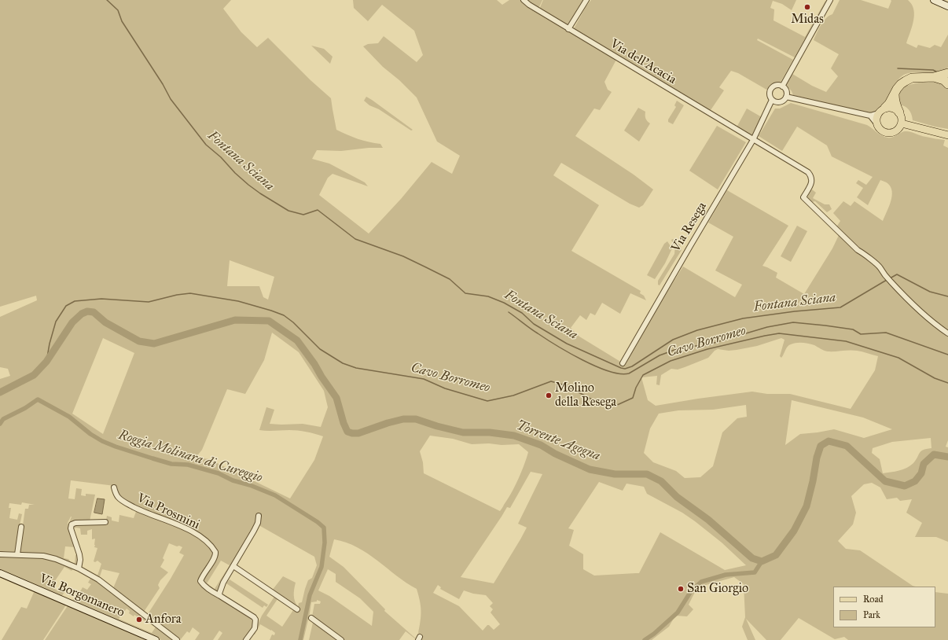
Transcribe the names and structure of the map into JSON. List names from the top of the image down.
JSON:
{
  "streets": {
    "main road": ["Via Borgomanero"],
    "street": ["Via dell'Acacia", "Via Resega", "Via Prosmini"]
  },
  "crossings": [
    ["Via dell'Acacia", "Via Resega"]
  ],
  "water": [
    "Fontana Sciana",
    "Cavo Borromeo",
    "Torrente Agogna",
    "Roggia Molinara di Cureggio"
  ],
  "places": [
    "Midas",
    "Molino della Resega",
    "San Giorgio",
    "Anfora"
  ],
  "legend": ["Road", "Park"]
}
